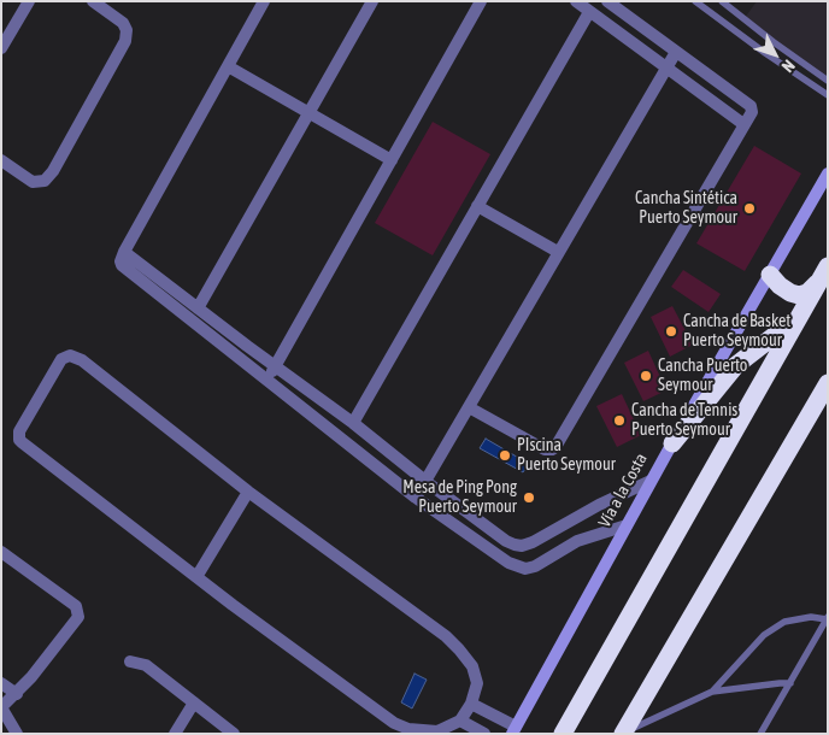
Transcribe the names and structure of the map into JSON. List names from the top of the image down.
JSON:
{
  "streets": {
    "street": ["Vía a la Costa"]
  },
  "places": [
    "Cancha Sintética Puerto Seymour",
    "Cancha de Basket Puerto Seymour",
    "Cancha Puerto Seymour",
    "Cancha de Tennis Puerto Seymour",
    "PIscina Puerto Seymour",
    "Mesa de Ping Pong Puerto Seymour"
  ],
  "north": "bottom right"
}
